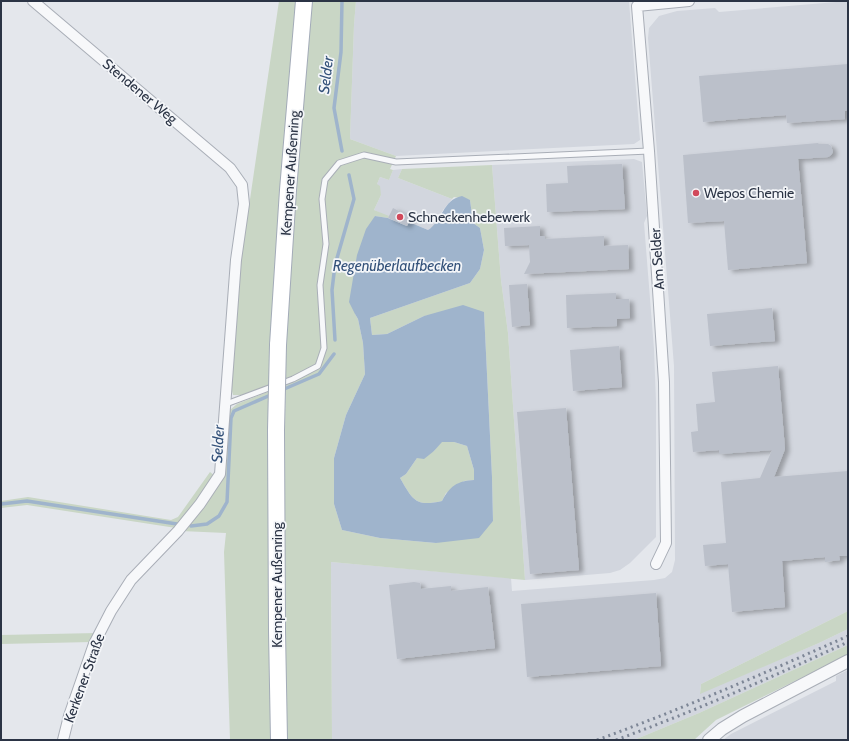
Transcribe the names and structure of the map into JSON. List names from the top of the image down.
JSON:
{
  "streets": {
    "main road": ["Kempener Außenring"],
    "street": ["Stendener Weg", "Am Selder", "Kerkener Straße"]
  },
  "crossings": [
    ["Stendener Weg", "Kerkener Straße"]
  ],
  "water": ["Selder", "Regenüberlaufbecken"],
  "places": ["Wepos Chemie", "Schneckenhebewerk"]
}
